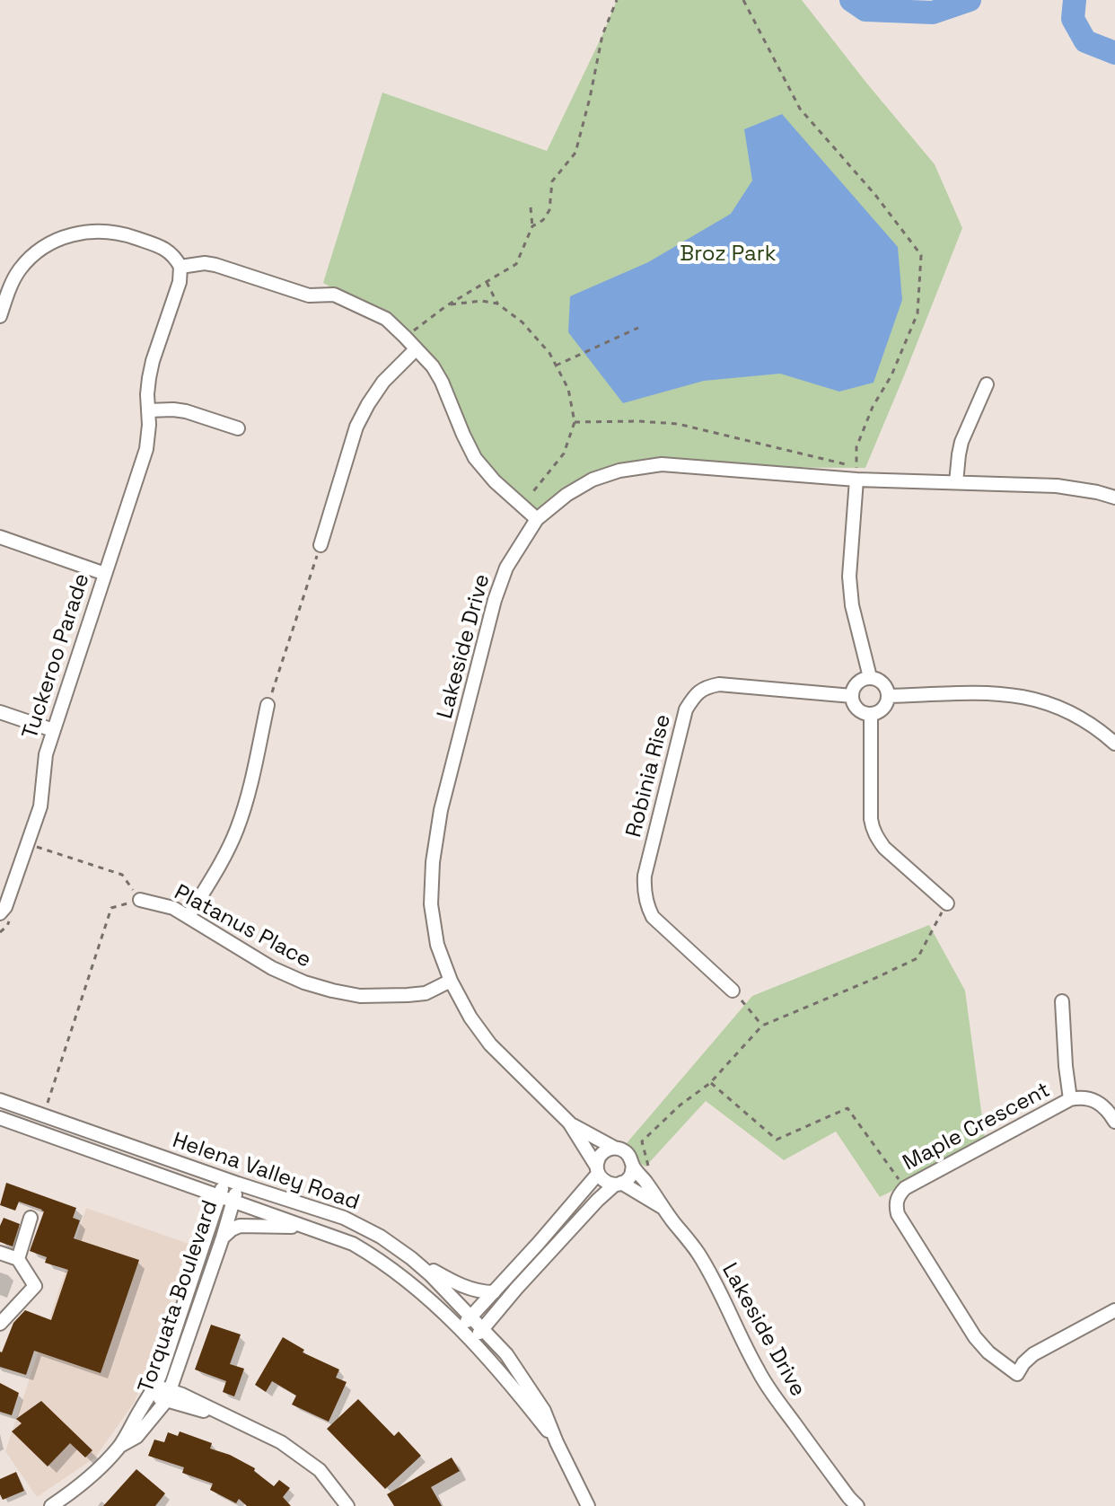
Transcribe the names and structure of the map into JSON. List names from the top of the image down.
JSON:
{
  "streets": {
    "street": [
      "Lakeside Drive",
      "Tuckeroo Parade",
      "Robinia Rise",
      "Platanus Place",
      "Maple Crescent",
      "Helena Valley Road",
      "Torquata Boulevard"
    ]
  },
  "crossings": [
    ["Lakeside Drive", "Platanus Place"],
    ["Helena Valley Road", "Torquata Boulevard"]
  ],
  "parks": ["Broz Park"]
}
